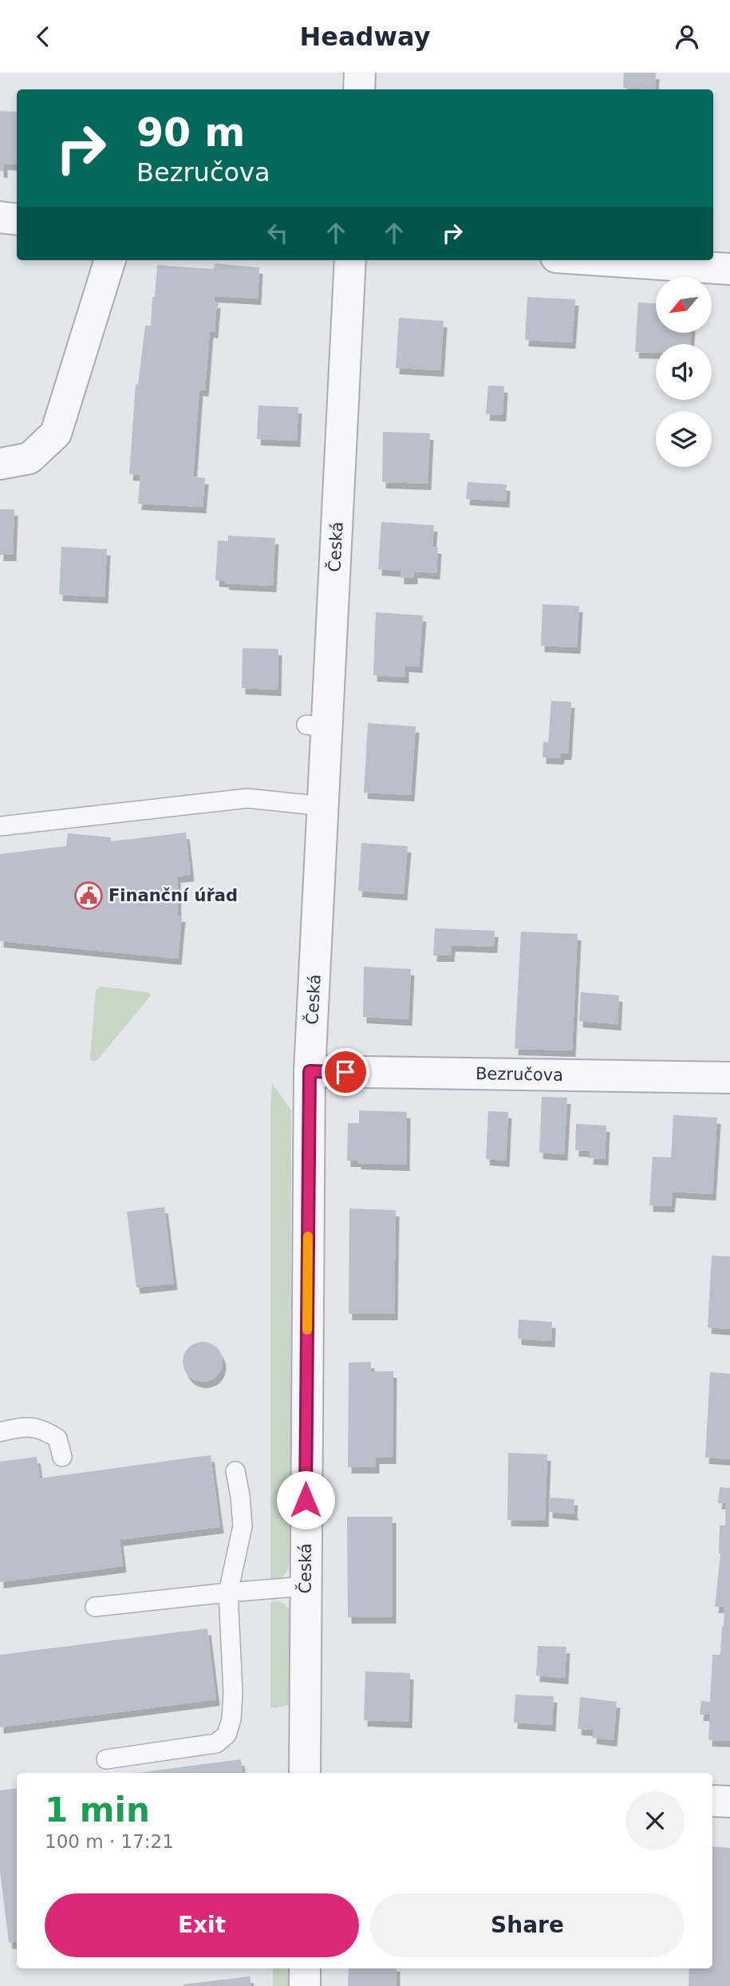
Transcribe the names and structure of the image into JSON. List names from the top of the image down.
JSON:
{
  "streets": {
    "street": ["Česká", "Bezručova"]
  },
  "crossings": [
    ["Česká", "Bezručova"]
  ],
  "places": {
    "public building": ["Finanční úřad"]
  },
  "north": "bottom left",
  "page": {
    "header": "Headway",
    "turn": ["90 m", "Bezručova"],
    "heading": ["1 min", "100 m · 17:21"],
    "buttons": ["Exit", "Share"]
  }
}
